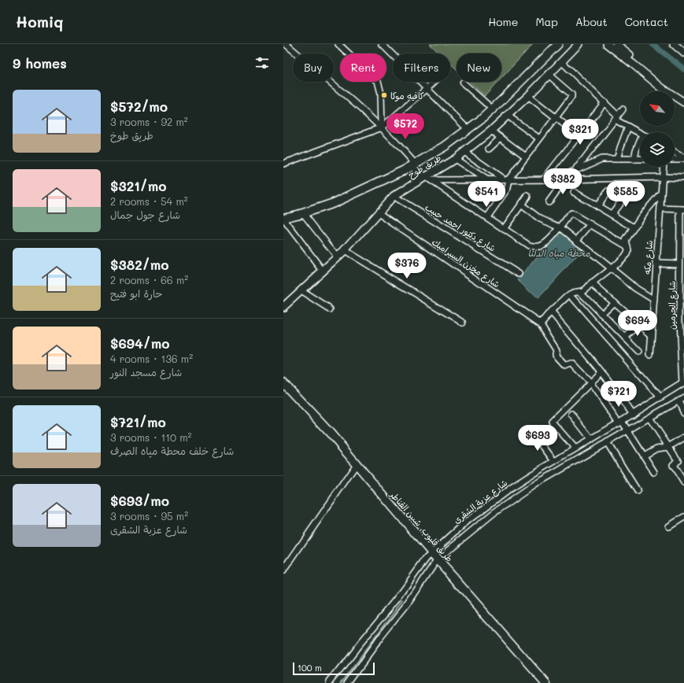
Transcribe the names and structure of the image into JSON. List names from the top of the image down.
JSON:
{
  "streets": {
    "main road": ["طريق طوخ", "طريق قليوب, شبين القناطر"],
    "street": [
      "شارع دكتور احمد حبيب",
      "شارع مكه",
      "شارع مخزن السيراميك",
      "شارع الحرمين",
      "شارع عزبة الشقرى"
    ]
  },
  "crossings": [
    ["طريق طوخ", "شارع دكتور احمد حبيب"],
    ["طريق طوخ", "شارع مخزن السيراميك"],
    ["شارع الحرمين", "شارع عزبة الشقرى"],
    ["شارع عزبة الشقرى", "طريق قليوب, شبين القناطر"]
  ],
  "water": ["محطة مياه الدلتا"],
  "places": ["كافيه موكا"],
  "scale_bar": "100 m",
  "north": "top left",
  "page": {
    "header": "Homiq",
    "nav": [
      "Home",
      "Map",
      "About",
      "Contact"
    ],
    "heading": "9 homes",
    "chip": [
      "Buy",
      "Rent",
      "Filters",
      "New"
    ],
    "list": [
      {
        "name": "$572/mo",
        "note": "3 rooms · 92 m² · طريق طوخ"
      },
      {
        "name": "$321/mo",
        "note": "2 rooms · 54 m² · شارع جول جمال"
      },
      {
        "name": "$382/mo",
        "note": "2 rooms · 66 m² · حارة ابو فتيح"
      },
      {
        "name": "$694/mo",
        "note": "4 rooms · 136 m² · شارع مسجد النور"
      },
      {
        "name": "$721/mo",
        "note": "3 rooms · 110 m² · شارع خلف محطة مياه الصرف"
      },
      {
        "name": "$693/mo",
        "note": "3 rooms · 95 m² · شارع عزبة الشقرى"
      }
    ],
    "price": [
      "$572",
      "$321",
      "$382",
      "$541",
      "$585",
      "$376",
      "$694",
      "$721",
      "$693"
    ],
    "scale": "100 m"
  }
}
